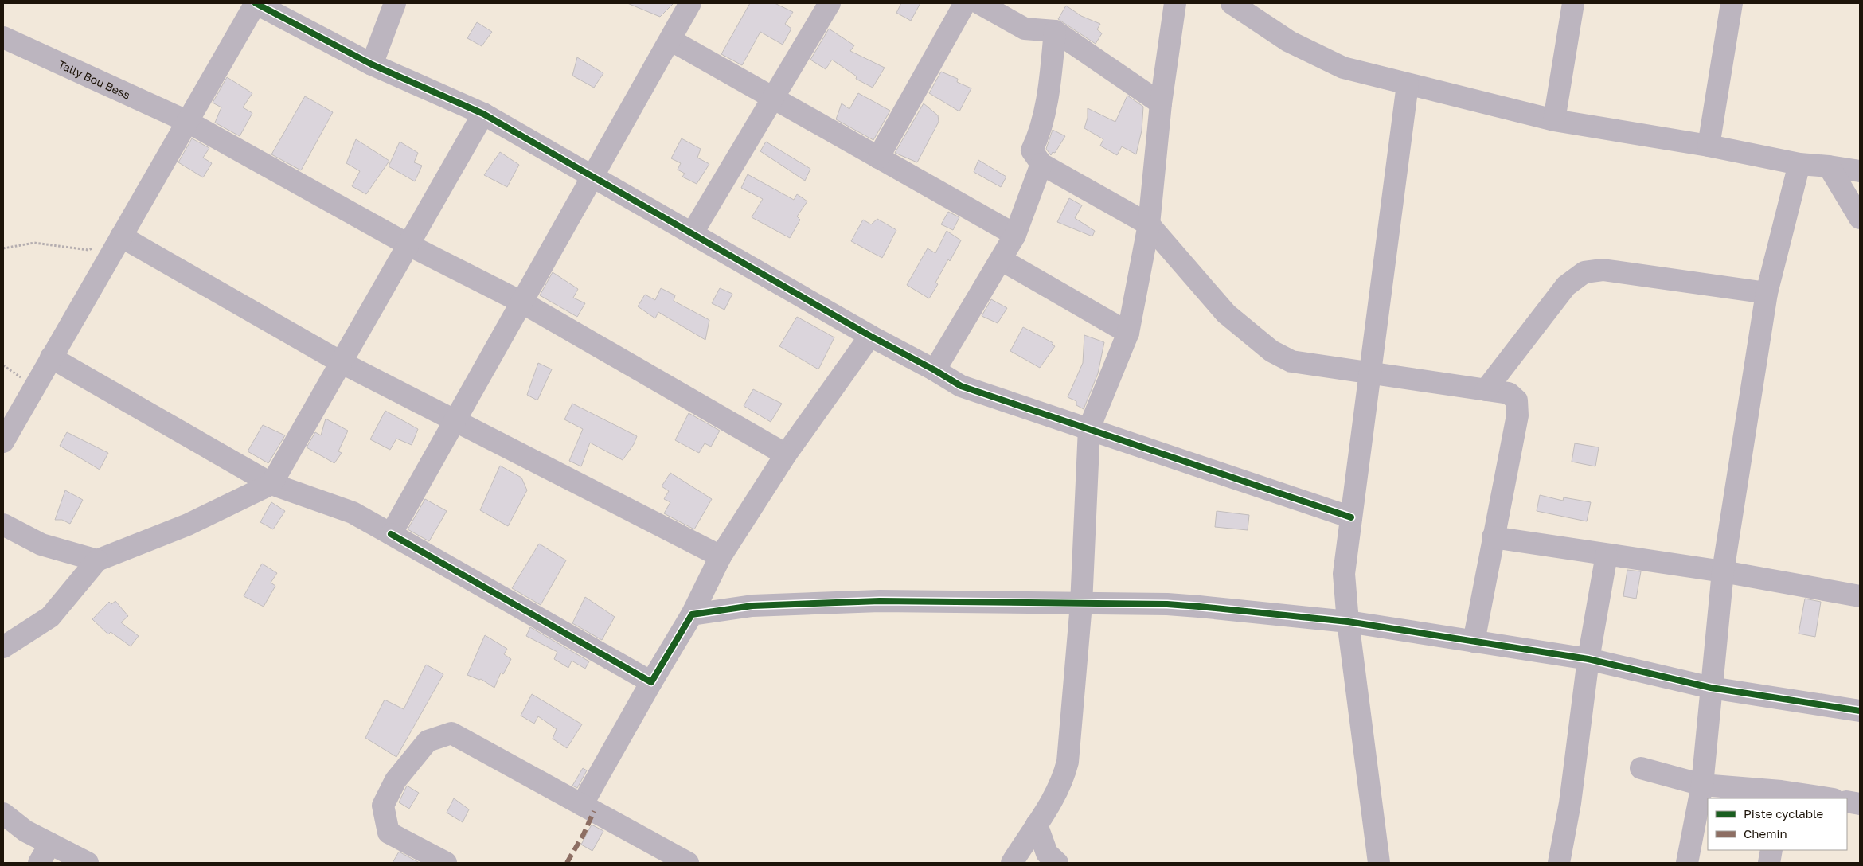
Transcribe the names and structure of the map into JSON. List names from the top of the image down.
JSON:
{
  "streets": {
    "street": ["Tally Bou Bess"]
  },
  "legend": ["Piste cyclable", "Chemin"]
}
